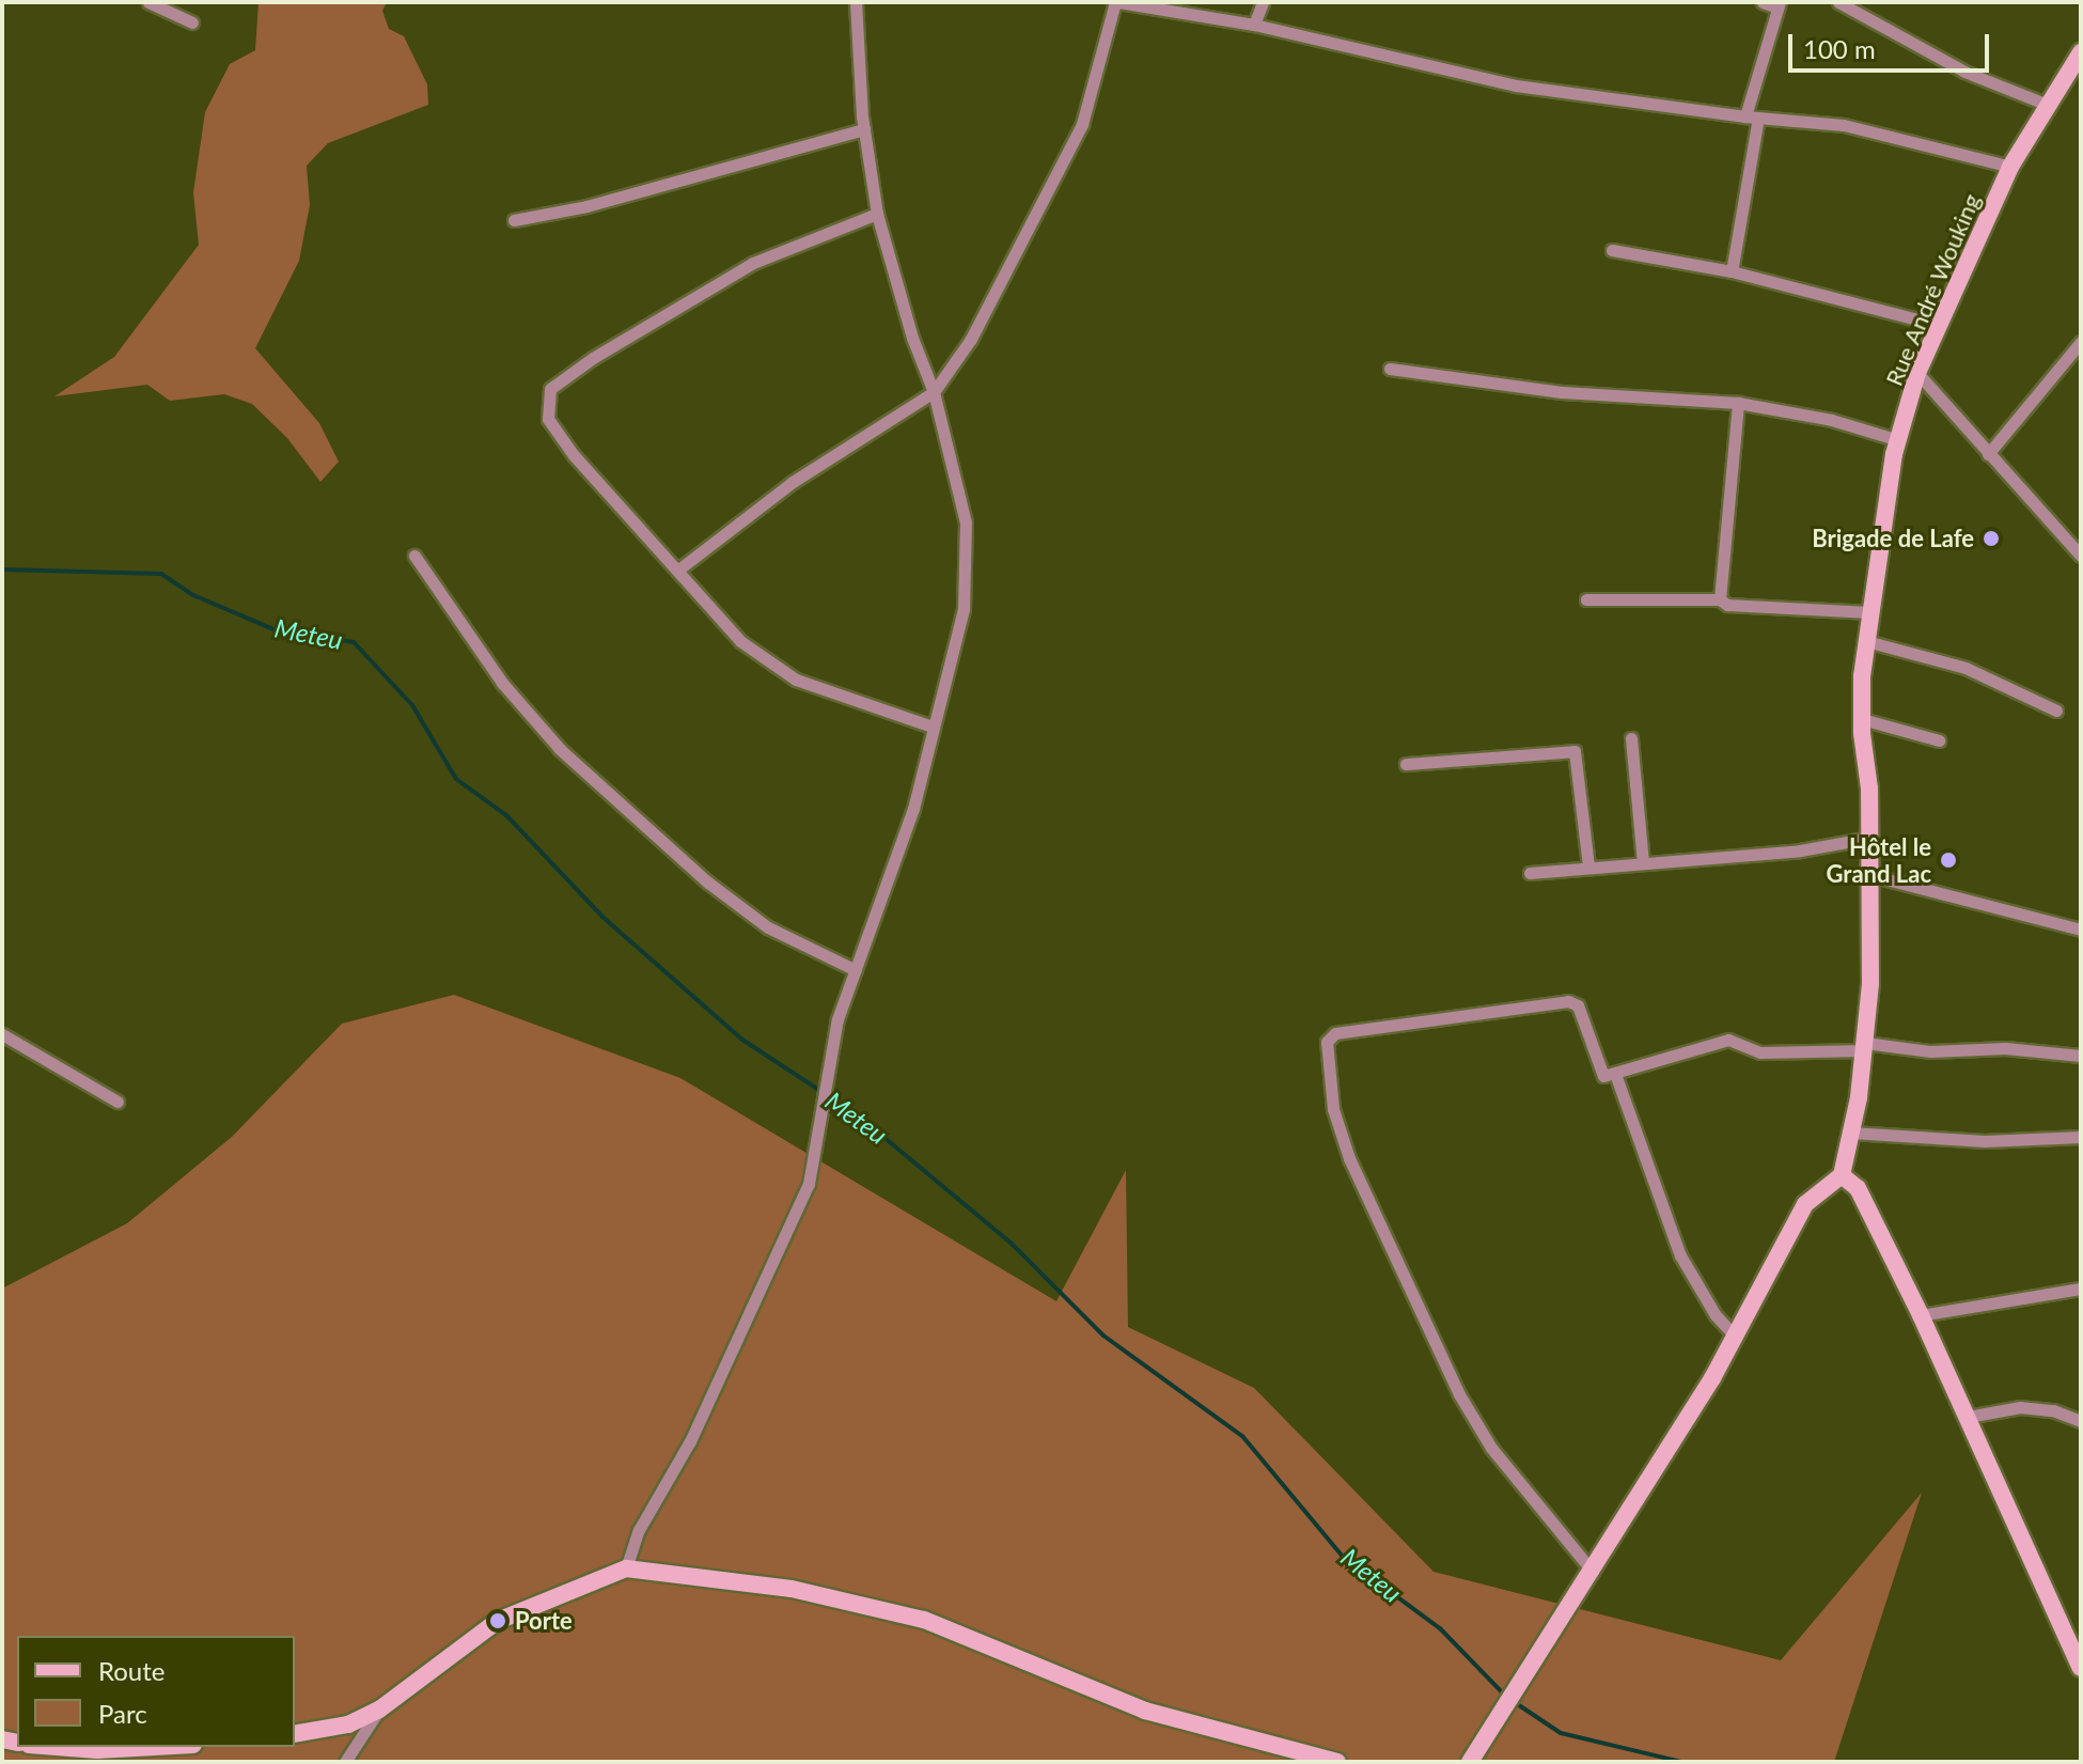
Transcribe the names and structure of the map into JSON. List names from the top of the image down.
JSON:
{
  "streets": {
    "street": ["Rue André Wouking"]
  },
  "water": ["Meteu"],
  "places": ["Brigade de Lafe", "Hôtel le Grand Lac", "Porte"],
  "legend": ["Route", "Parc"],
  "scale_bar": "100 m"
}
